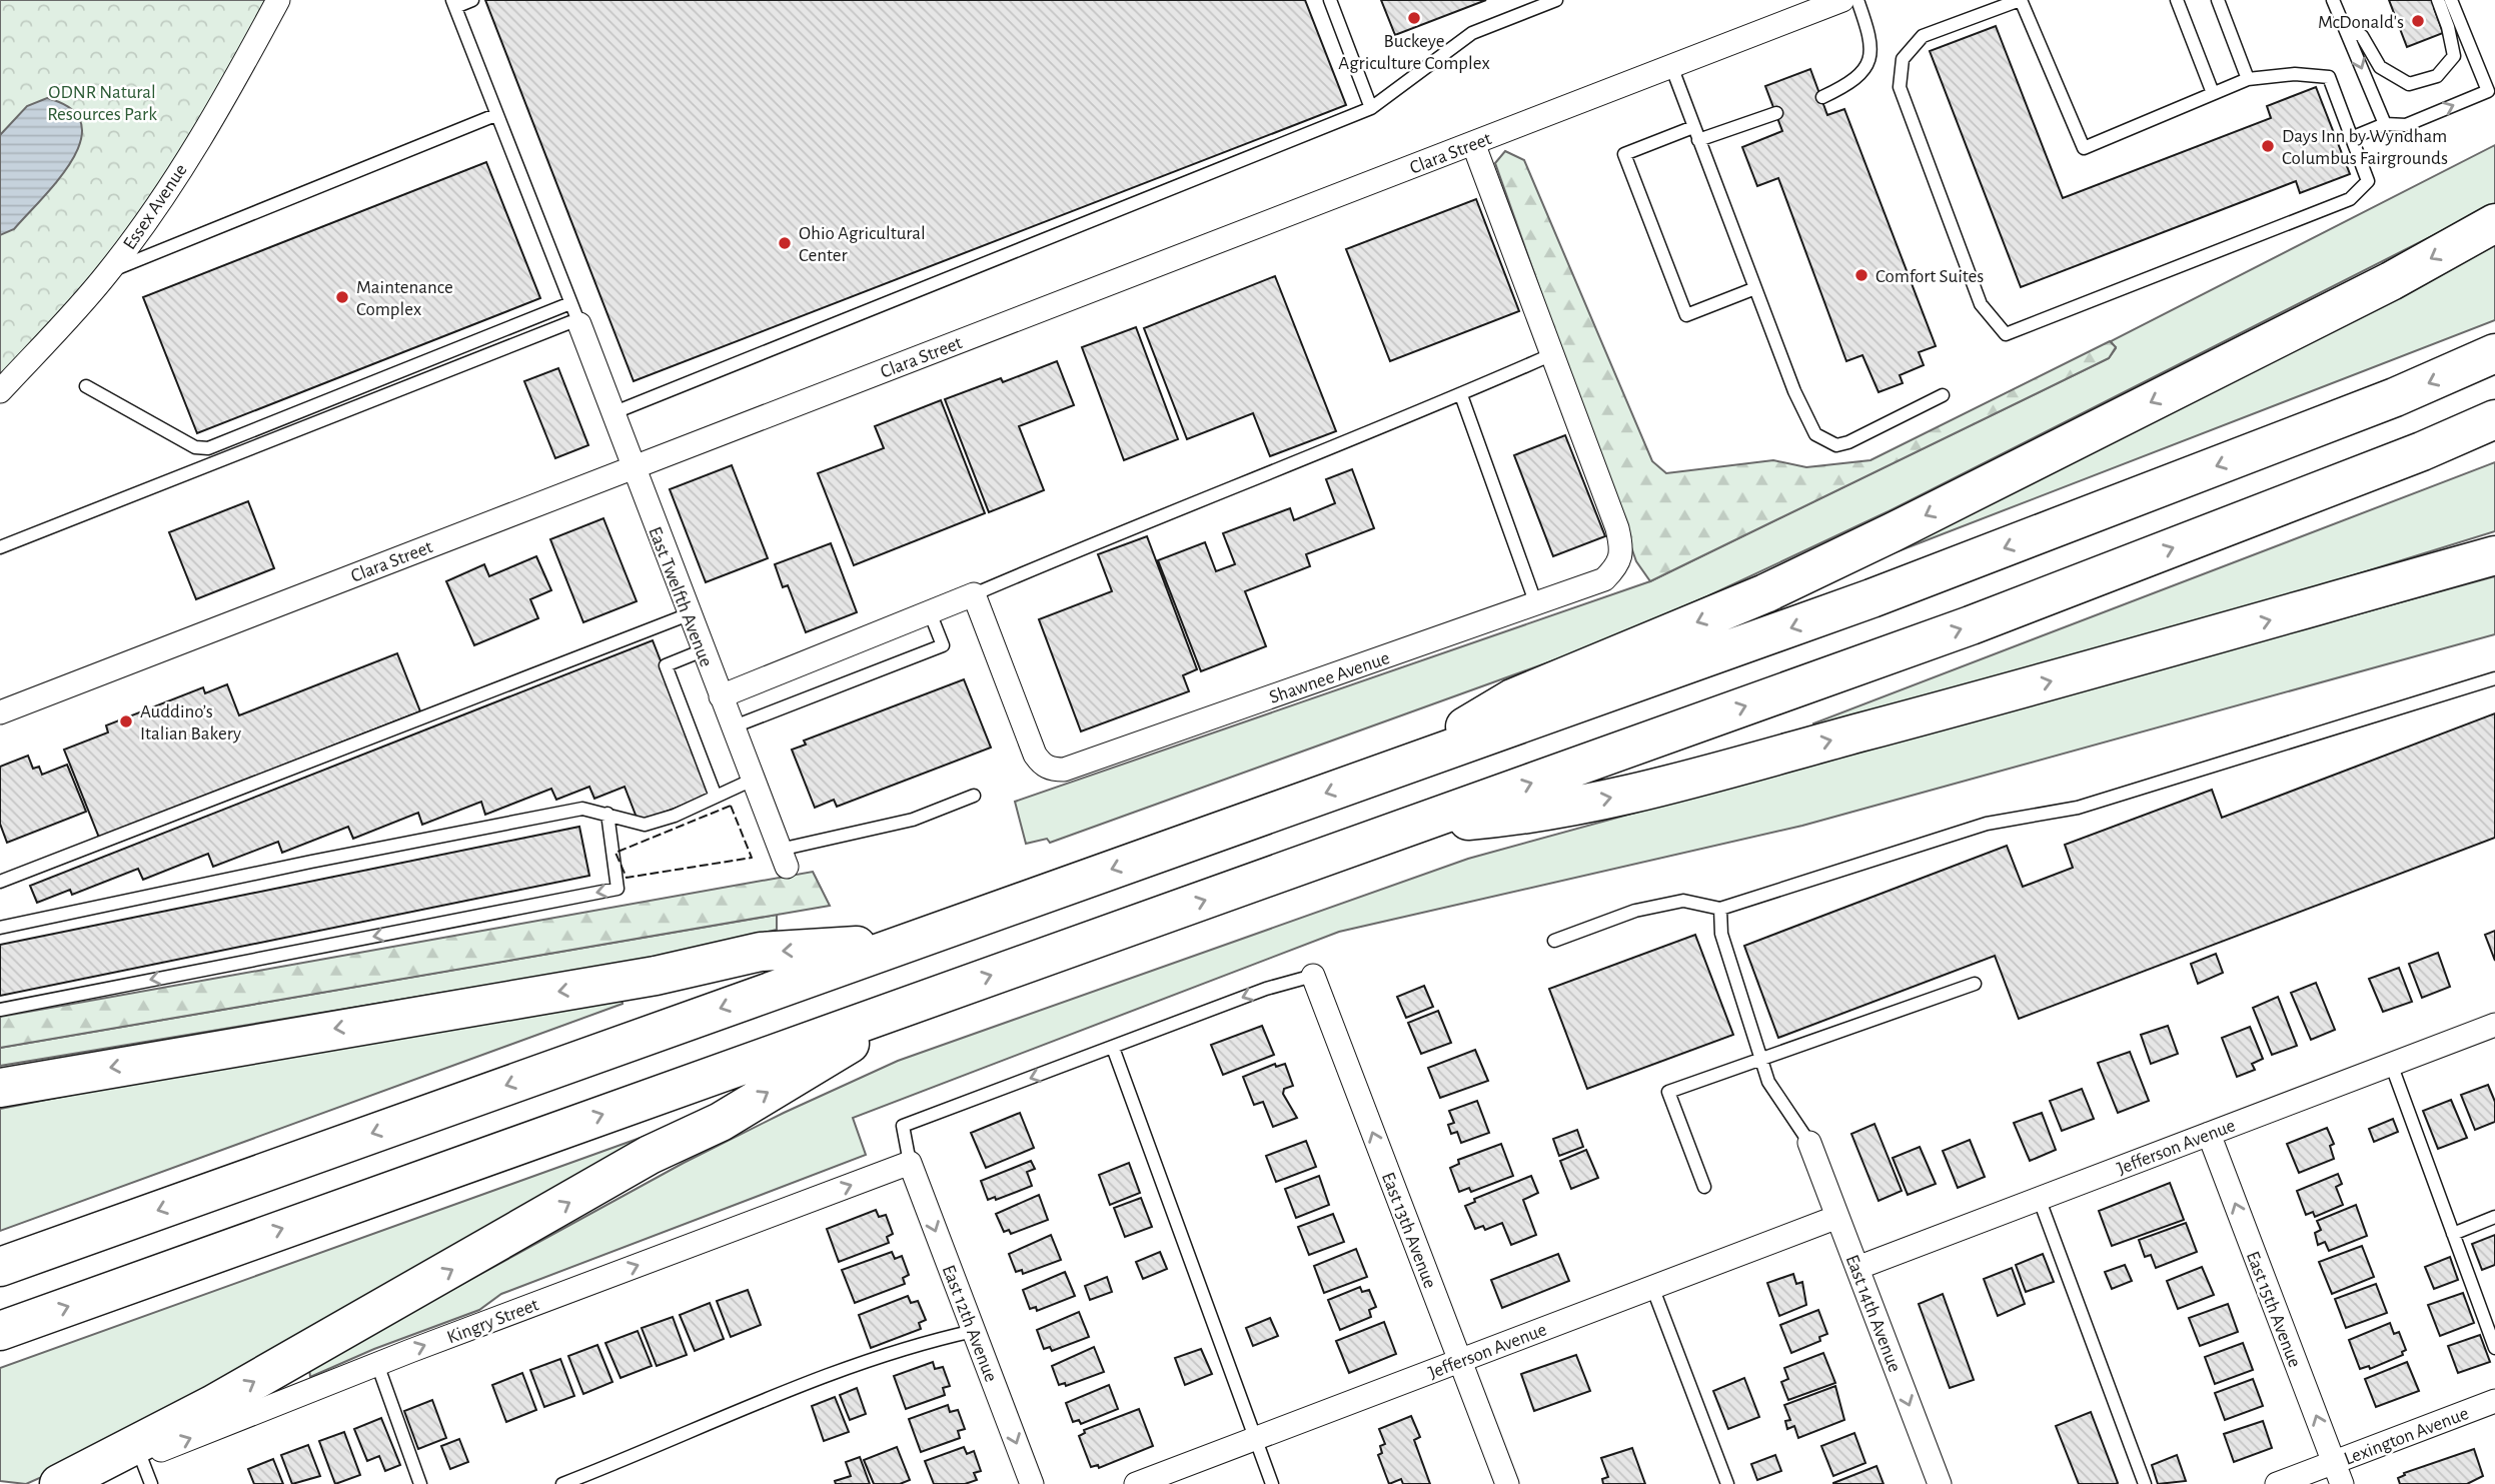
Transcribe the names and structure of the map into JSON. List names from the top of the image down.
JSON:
{
  "streets": {
    "street": [
      "Clara Street",
      "Essex Avenue",
      "East Twelfth Avenue",
      "Shawnee Avenue",
      "Jefferson Avenue",
      "East 13th Avenue",
      "East 15th Avenue",
      "East 14th Avenue",
      "Kingry Street",
      "East 12th Avenue",
      "Lexington Avenue"
    ]
  },
  "crossings": [
    ["Clara Street", "East Twelfth Avenue"],
    ["Clara Street", "Shawnee Avenue"],
    ["Jefferson Avenue", "East 13th Avenue"],
    ["Jefferson Avenue", "East 15th Avenue"],
    ["Jefferson Avenue", "East 14th Avenue"],
    ["East 15th Avenue", "Lexington Avenue"],
    ["Kingry Street", "East 12th Avenue"]
  ],
  "one_way": [
    "East 13th Avenue",
    "East 15th Avenue",
    "East 14th Avenue",
    "Kingry Street",
    "East 12th Avenue"
  ],
  "parks": ["ODNR Natural Resources Park"],
  "places": [
    "Buckeye Agriculture Complex",
    "McDonald's",
    "Days Inn by Wyndham Columbus Fairgrounds",
    "Ohio Agricultural Center",
    "Comfort Suites",
    "Maintenance Complex",
    "Auddino’s Italian Bakery"
  ]
}
